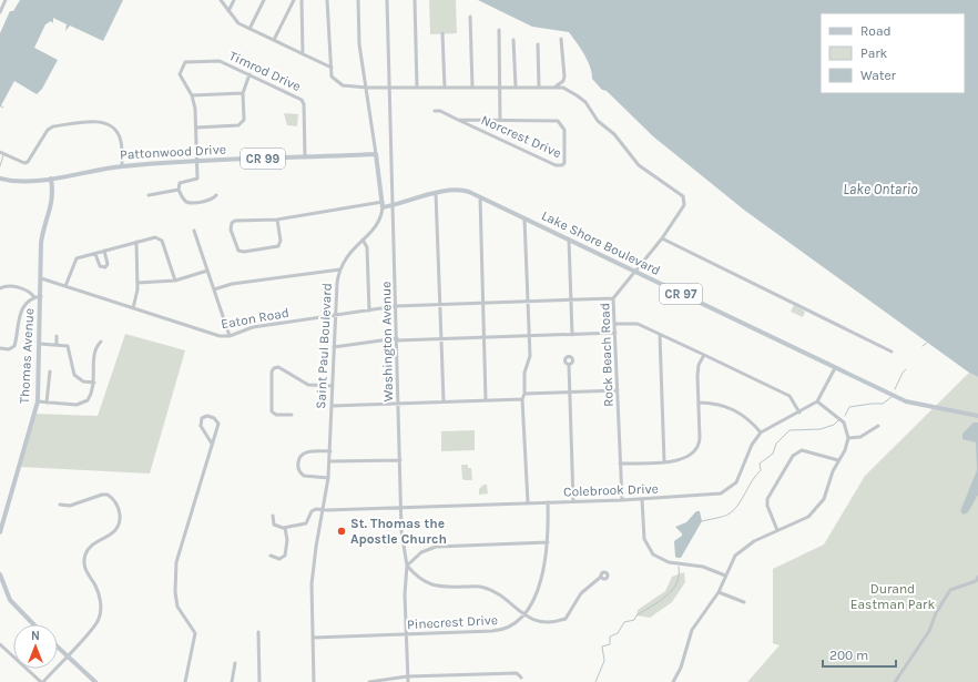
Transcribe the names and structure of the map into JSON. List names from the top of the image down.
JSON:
{
  "streets": {
    "main road": [
      "Pattonwood Drive",
      "CR 99",
      "Lake Shore Boulevard",
      "CR 97",
      "Saint Paul Boulevard",
      "Thomas Avenue"
    ],
    "street": [
      "Timrod Drive",
      "Norcrest Drive",
      "Eaton Road",
      "Washington Avenue",
      "Rock Beach Road",
      "Colebrook Drive",
      "Pinecrest Drive"
    ]
  },
  "crossings": [
    ["Timrod Drive", "Pattonwood Drive"],
    ["Pattonwood Drive", "Saint Paul Boulevard"],
    ["Pattonwood Drive", "Thomas Avenue"],
    ["Lake Shore Boulevard", "Washington Avenue"],
    ["Lake Shore Boulevard", "Saint Paul Boulevard"],
    ["Lake Shore Boulevard", "Rock Beach Road"],
    ["Lake Shore Boulevard", "Colebrook Drive"],
    ["Eaton Road", "Washington Avenue"],
    ["Eaton Road", "Saint Paul Boulevard"],
    ["Eaton Road", "Rock Beach Road"],
    ["Eaton Road", "Thomas Avenue"],
    ["Washington Avenue", "Rock Beach Road"],
    ["Washington Avenue", "Colebrook Drive"],
    ["Washington Avenue", "Pinecrest Drive"],
    ["Saint Paul Boulevard", "Rock Beach Road"],
    ["Saint Paul Boulevard", "Colebrook Drive"],
    ["Saint Paul Boulevard", "Pinecrest Drive"],
    ["Rock Beach Road", "Colebrook Drive"],
    ["Colebrook Drive", "Pinecrest Drive"]
  ],
  "water": ["Lake Ontario"],
  "parks": ["Durand Eastman Park"],
  "places": ["St. Thomas the Apostle Church"],
  "legend": ["Road", "Park", "Water"],
  "scale_bar": "200 m",
  "north": "top"
}
